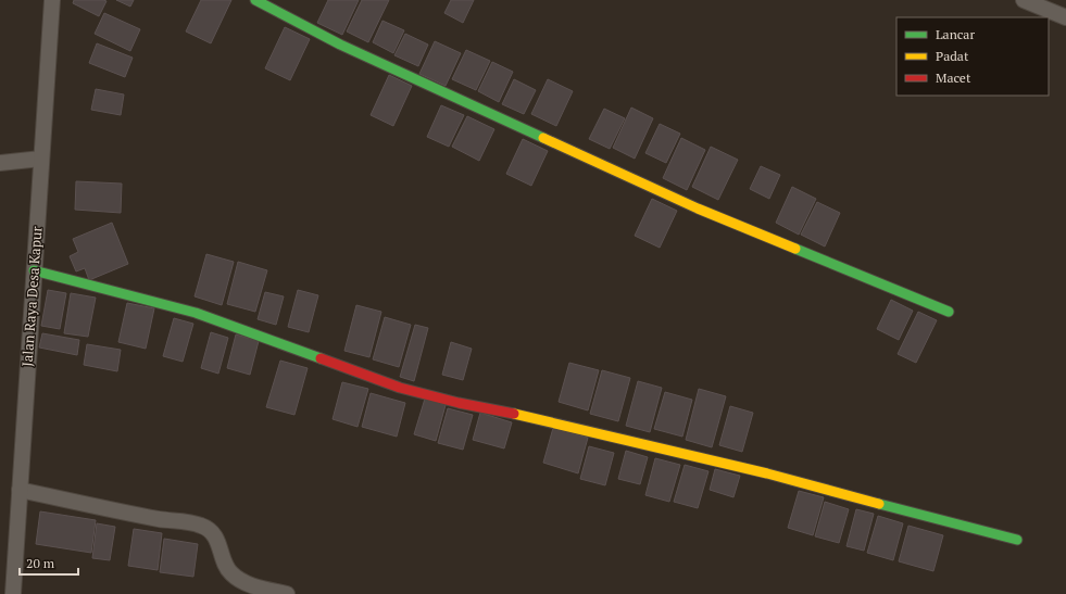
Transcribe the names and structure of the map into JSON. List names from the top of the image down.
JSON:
{
  "streets": {
    "street": ["Jalan Raya Desa Kapur"]
  },
  "legend": ["Lancar", "Padat", "Macet"],
  "scale_bar": "20 m"
}
